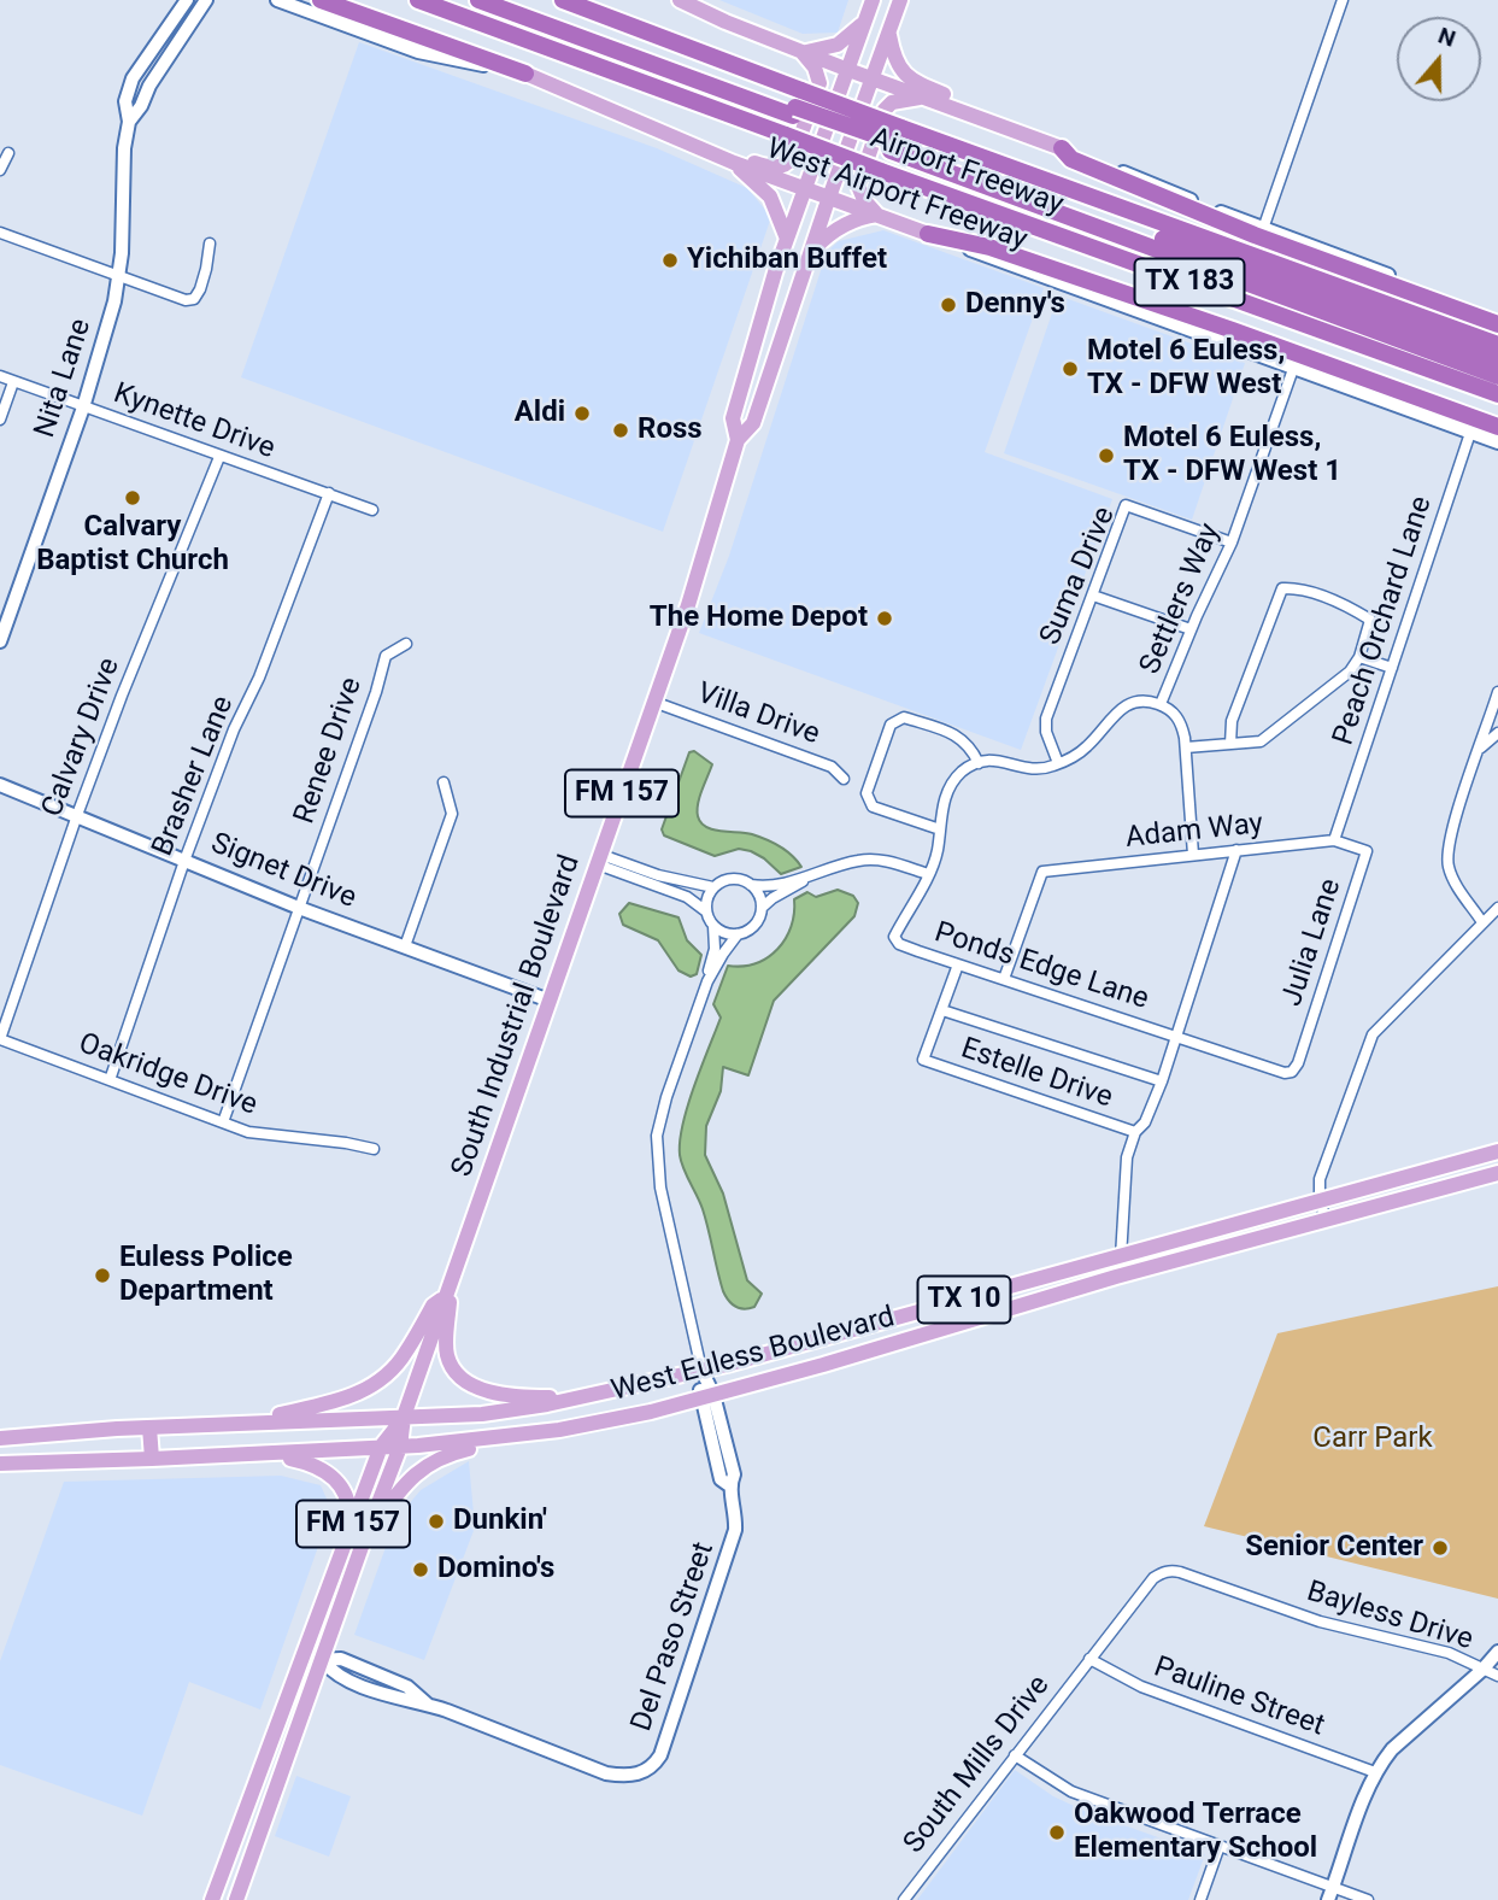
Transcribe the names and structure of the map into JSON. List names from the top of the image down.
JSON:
{
  "streets": {
    "highway": ["Airport Freeway", "TX 183"],
    "main road": [
      "West Airport Freeway",
      "FM 157",
      "South Industrial Boulevard",
      "TX 10",
      "West Euless Boulevard"
    ],
    "street": [
      "Nita Lane",
      "Kynette Drive",
      "Suma Drive",
      "Settlers Way",
      "Peach Orchard Lane",
      "Villa Drive",
      "Calvary Drive",
      "Renee Drive",
      "Brasher Lane",
      "Adam Way",
      "Signet Drive",
      "Julia Lane",
      "Ponds Edge Lane",
      "Estelle Drive",
      "Oakridge Drive",
      "Bayless Drive",
      "Del Paso Street",
      "Pauline Street",
      "South Mills Drive"
    ]
  },
  "crossings": [
    ["Airport Freeway", "FM 157"],
    ["Airport Freeway", "South Industrial Boulevard"],
    ["West Airport Freeway", "Settlers Way"],
    ["West Airport Freeway", "Peach Orchard Lane"],
    ["West Airport Freeway", "South Industrial Boulevard"],
    ["Nita Lane", "Kynette Drive"],
    ["Kynette Drive", "Calvary Drive"],
    ["Kynette Drive", "Brasher Lane"],
    ["Suma Drive", "Settlers Way"],
    ["Peach Orchard Lane", "Adam Way"],
    ["Peach Orchard Lane", "Julia Lane"],
    ["Villa Drive", "South Industrial Boulevard"],
    ["Calvary Drive", "Signet Drive"],
    ["Calvary Drive", "Oakridge Drive"],
    ["Renee Drive", "Signet Drive"],
    ["Renee Drive", "Oakridge Drive"],
    ["Brasher Lane", "Signet Drive"],
    ["Brasher Lane", "Oakridge Drive"],
    ["FM 157", "South Industrial Boulevard"],
    ["Adam Way", "Julia Lane"],
    ["Adam Way", "Ponds Edge Lane"],
    ["Signet Drive", "South Industrial Boulevard"],
    ["Julia Lane", "Ponds Edge Lane"],
    ["South Industrial Boulevard", "West Euless Boulevard"],
    ["South Industrial Boulevard", "Del Paso Street"],
    ["West Euless Boulevard", "Del Paso Street"],
    ["Bayless Drive", "South Mills Drive"],
    ["Pauline Street", "South Mills Drive"]
  ],
  "parks": ["Carr Park"],
  "places": [
    "Yichiban Buffet",
    "Denny's",
    "Motel 6 Euless, TX - DFW West",
    "Aldi",
    "Ross",
    "Motel 6 Euless, TX - DFW West 1",
    "Calvary Baptist Church",
    "The Home Depot",
    "Euless Police Department",
    "Dunkin'",
    "Senior Center",
    "Domino's",
    "Oakwood Terrace Elementary School"
  ],
  "north": "top"
}
